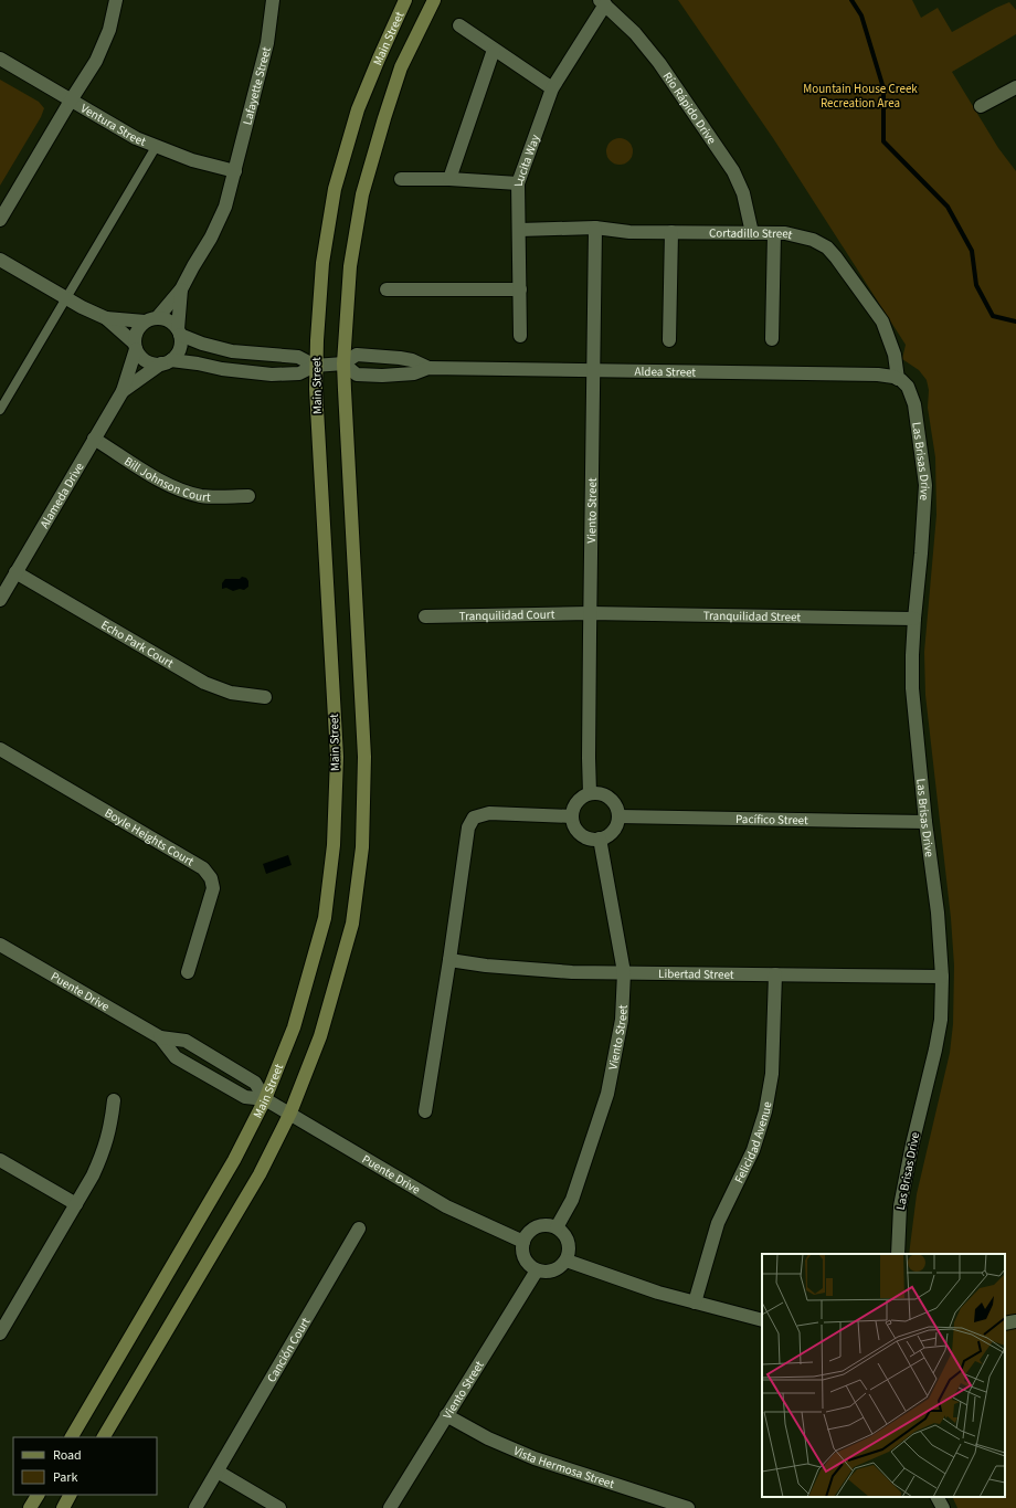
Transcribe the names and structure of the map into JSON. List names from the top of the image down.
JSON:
{
  "streets": {
    "street": [
      "Main Street",
      "Lafayette Street",
      "Río Rápido Drive",
      "Ventura Street",
      "Lucita Way",
      "Cortadillo Street",
      "Aldea Street",
      "Las Brisas Drive",
      "Bill Johnson Court",
      "Alameda Drive",
      "Viento Street",
      "Tranquilidad Court",
      "Tranquilidad Street",
      "Echo Park Court",
      "Pacífico Street",
      "Boyle Heights Court",
      "Libertad Street",
      "Puente Drive",
      "Felicidad Avenue",
      "Canción Court",
      "Vista Hermosa Street"
    ]
  },
  "crossings": [
    ["Main Street", "Aldea Street"],
    ["Main Street", "Puente Drive"],
    ["Lafayette Street", "Ventura Street"],
    ["Río Rápido Drive", "Lucita Way"],
    ["Río Rápido Drive", "Cortadillo Street"],
    ["Lucita Way", "Cortadillo Street"],
    ["Cortadillo Street", "Aldea Street"],
    ["Cortadillo Street", "Las Brisas Drive"],
    ["Cortadillo Street", "Viento Street"],
    ["Aldea Street", "Las Brisas Drive"],
    ["Aldea Street", "Alameda Drive"],
    ["Aldea Street", "Viento Street"],
    ["Las Brisas Drive", "Tranquilidad Street"],
    ["Las Brisas Drive", "Pacífico Street"],
    ["Las Brisas Drive", "Libertad Street"],
    ["Bill Johnson Court", "Alameda Drive"],
    ["Alameda Drive", "Echo Park Court"],
    ["Viento Street", "Tranquilidad Court"],
    ["Viento Street", "Tranquilidad Street"],
    ["Viento Street", "Pacífico Street"],
    ["Viento Street", "Libertad Street"],
    ["Viento Street", "Puente Drive"],
    ["Viento Street", "Vista Hermosa Street"],
    ["Tranquilidad Court", "Tranquilidad Street"],
    ["Libertad Street", "Felicidad Avenue"]
  ],
  "parks": ["Mountain House Creek Recreation Area"],
  "legend": ["Road", "Park"]
}
